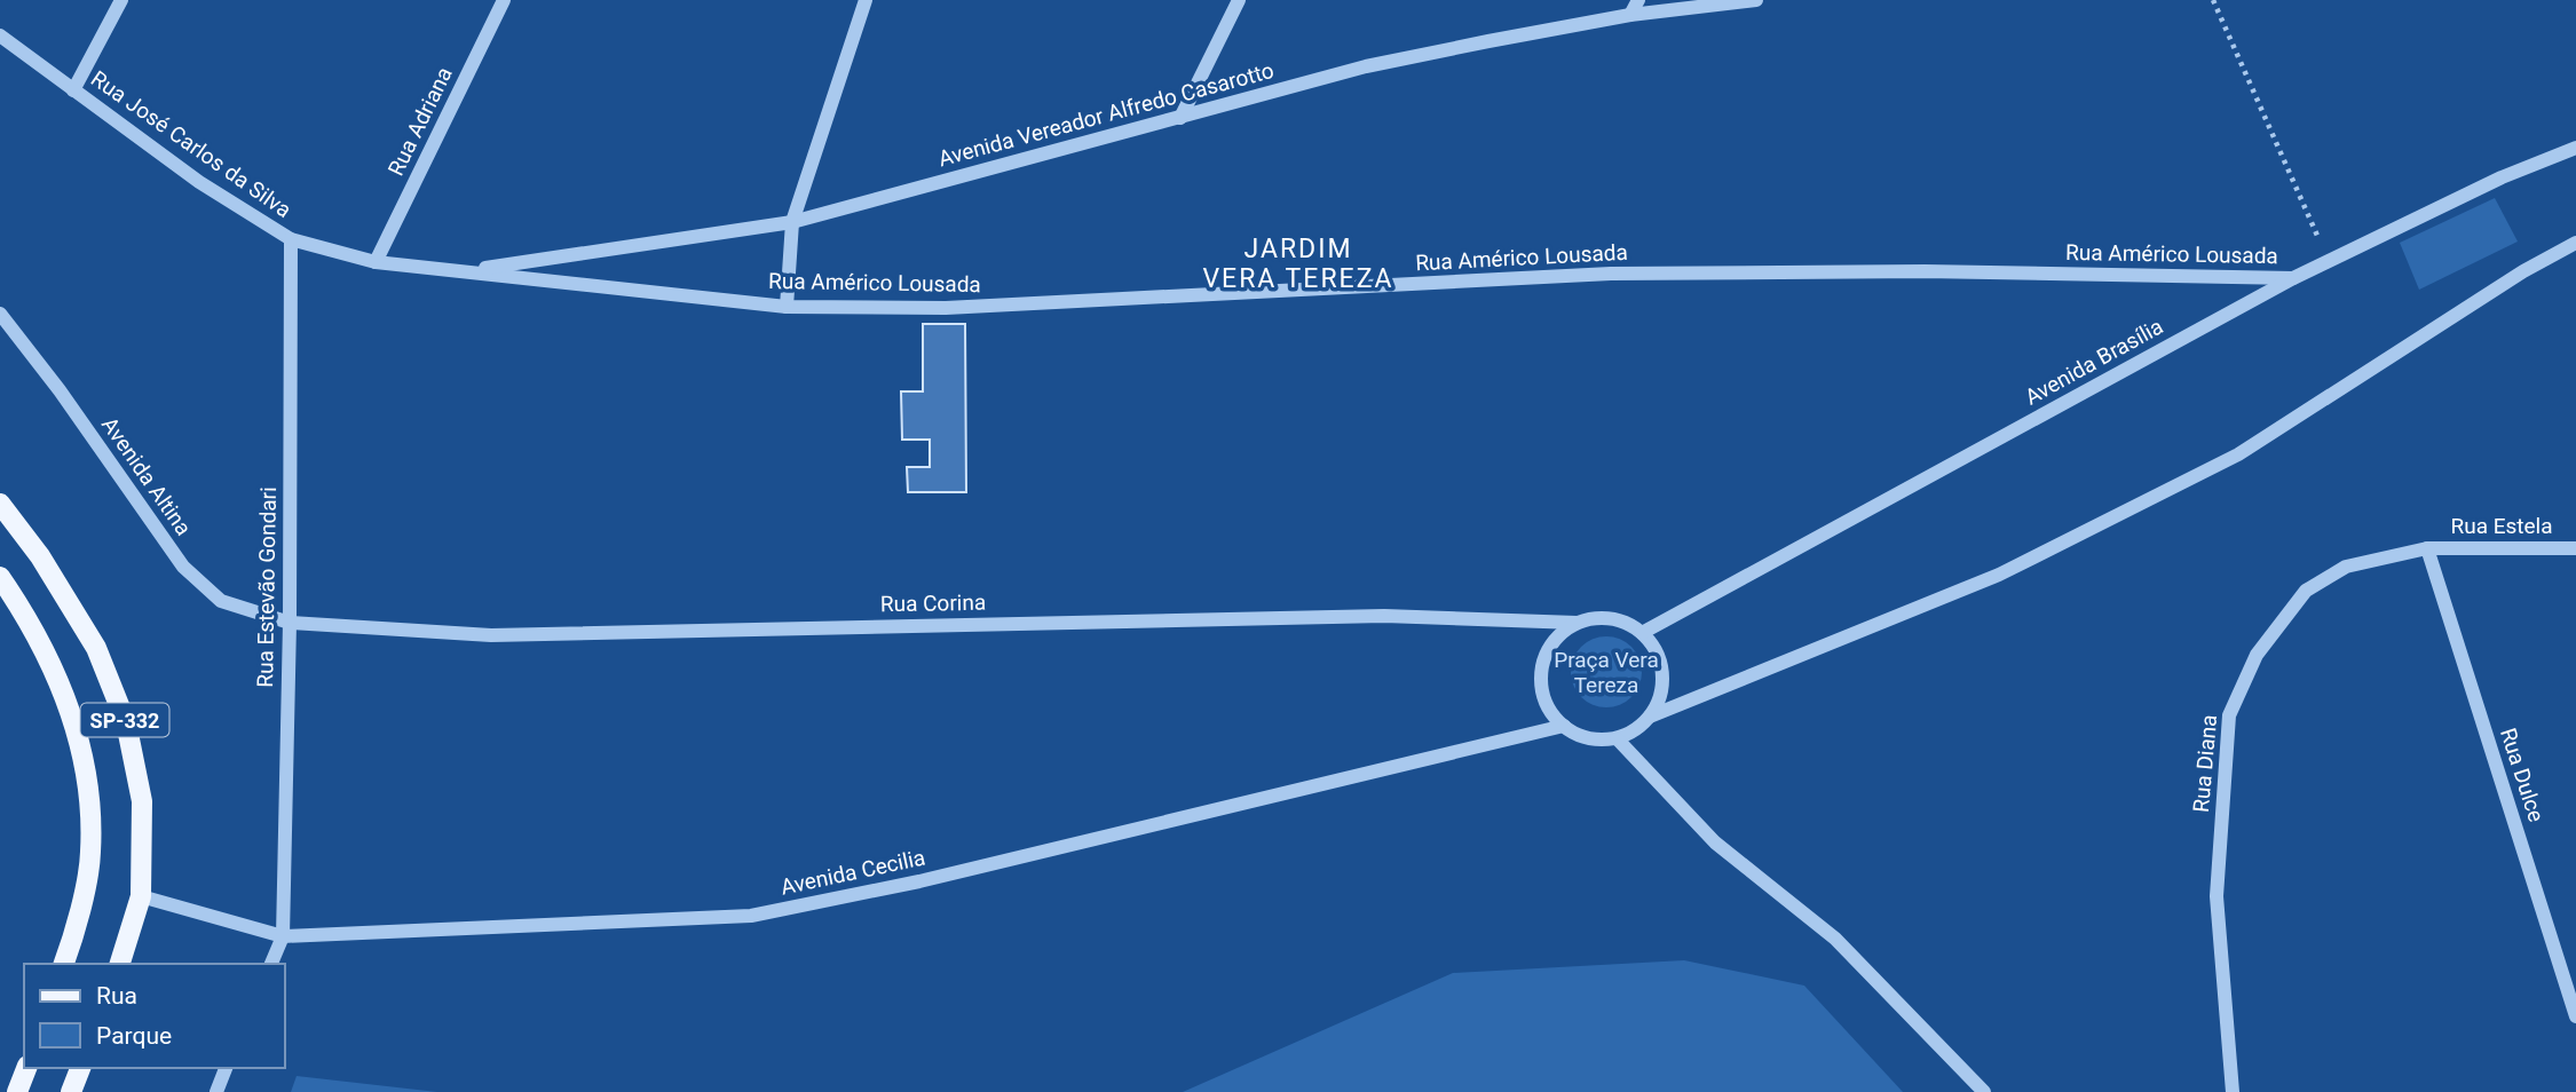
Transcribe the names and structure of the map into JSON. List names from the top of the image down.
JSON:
{
  "streets": {
    "main road": ["SP-332"],
    "street": [
      "Avenida Vereador Alfredo Casarotto",
      "Rua Adriana",
      "Rua José Carlos da Silva",
      "Rua Américo Lousada",
      "Avenida Brasília",
      "Avenida Altina",
      "Rua Estela",
      "Rua Estevão Gondari",
      "Rua Corina",
      "Rua Diana",
      "Rua Dulce",
      "Avenida Cecilia"
    ]
  },
  "crossings": [
    ["Avenida Vereador Alfredo Casarotto", "Rua José Carlos da Silva"],
    ["Avenida Vereador Alfredo Casarotto", "Rua Américo Lousada"],
    ["Rua Adriana", "Rua José Carlos da Silva"],
    ["Rua José Carlos da Silva", "Rua Américo Lousada"],
    ["Rua José Carlos da Silva", "Rua Estevão Gondari"],
    ["Rua Américo Lousada", "Avenida Brasília"],
    ["Avenida Brasília", "Rua Corina"],
    ["Avenida Brasília", "Avenida Cecilia"],
    ["Avenida Altina", "Rua Estevão Gondari"],
    ["Avenida Altina", "Rua Corina"],
    ["Rua Estela", "Rua Diana"],
    ["Rua Estela", "Rua Dulce"],
    ["Rua Estevão Gondari", "Rua Corina"],
    ["Rua Estevão Gondari", "Avenida Cecilia"],
    ["Rua Corina", "Avenida Cecilia"],
    ["SP-332", "Avenida Cecilia"],
    ["Rua Diana", "Rua Dulce"]
  ],
  "districts": ["JARDIM VERA TEREZA"],
  "parks": ["Praça Vera Tereza"],
  "legend": ["Rua", "Parque"]
}
